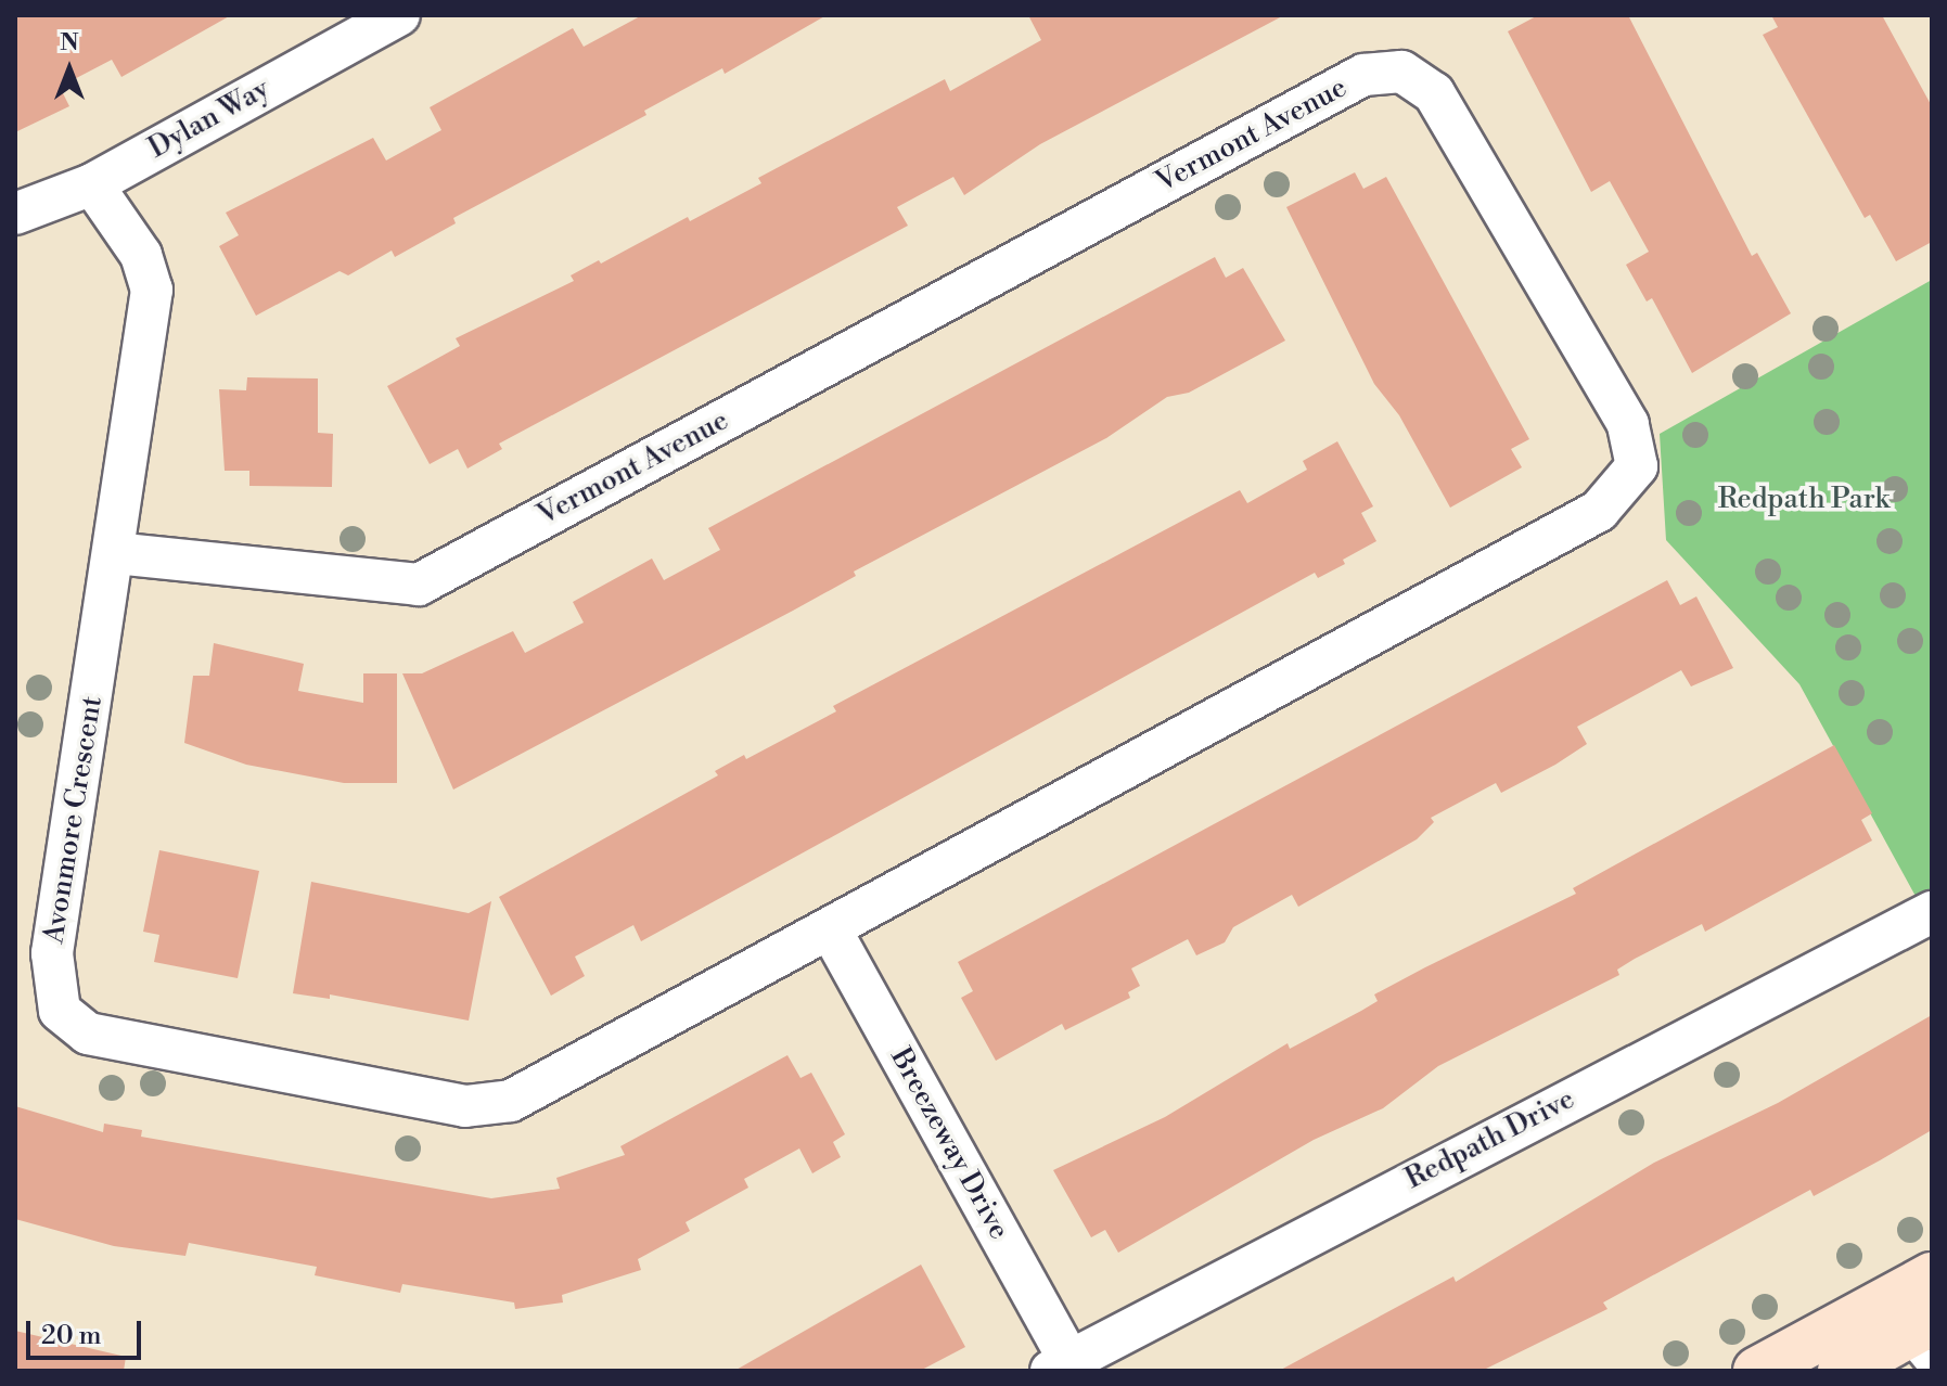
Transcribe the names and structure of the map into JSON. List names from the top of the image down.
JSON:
{
  "streets": {
    "street": [
      "Dylan Way",
      "Vermont Avenue",
      "Avonmore Crescent",
      "Redpath Drive",
      "Breezeway Drive"
    ]
  },
  "crossings": [
    ["Dylan Way", "Avonmore Crescent"],
    ["Vermont Avenue", "Avonmore Crescent"],
    ["Vermont Avenue", "Breezeway Drive"],
    ["Avonmore Crescent", "Breezeway Drive"],
    ["Redpath Drive", "Breezeway Drive"]
  ],
  "parks": ["Redpath Park"],
  "scale_bar": "20 m",
  "north": "top"
}
